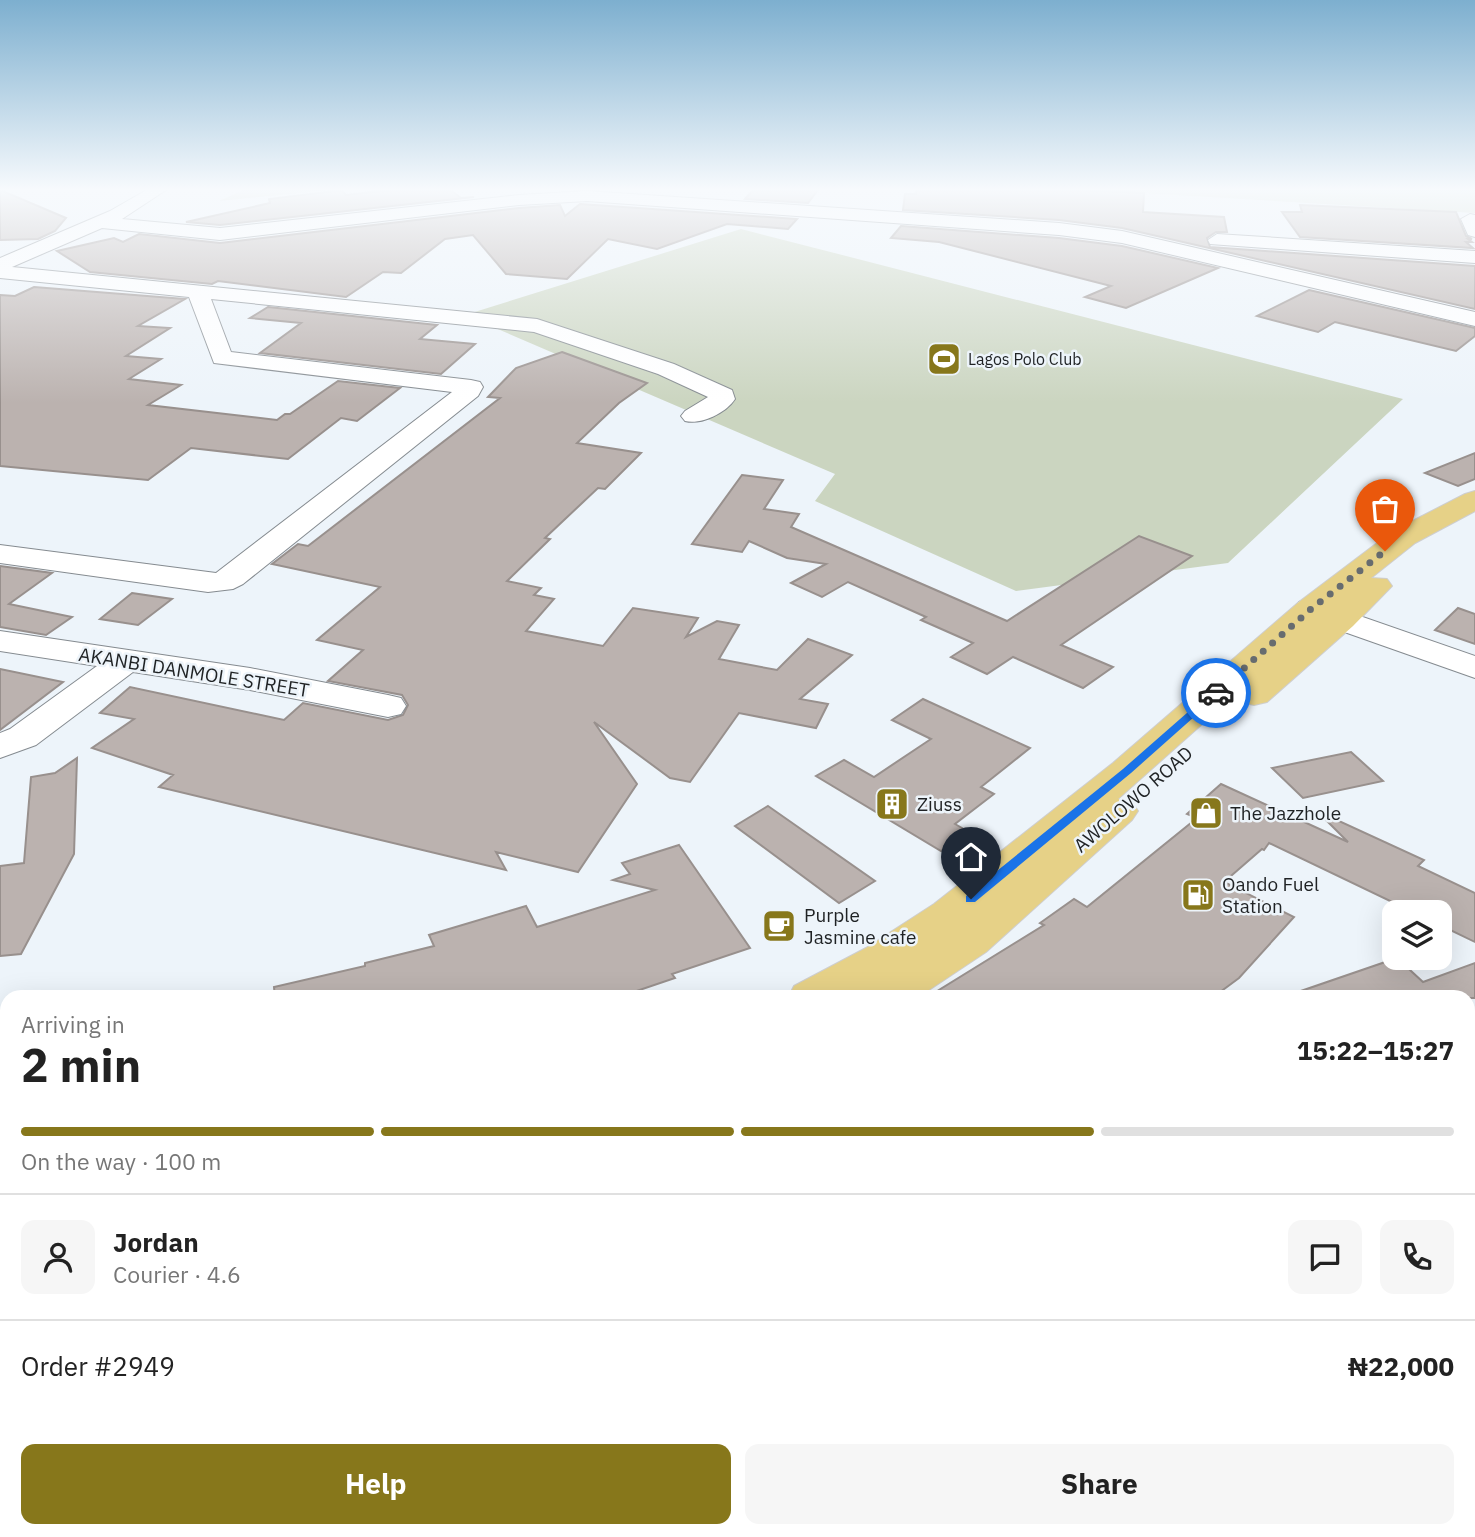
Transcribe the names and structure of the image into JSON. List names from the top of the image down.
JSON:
{
  "streets": {
    "main road": ["AWOLOWO ROAD"],
    "street": ["AKANBI DANMOLE STREET"]
  },
  "places": {
    "sports": ["Lagos Polo Club"],
    "building": ["Ziuss"],
    "shop": ["The Jazzhole"],
    "fuel station": ["Oando Fuel Station"],
    "cafe": ["Purple Jasmine cafe"]
  },
  "page": {
    "heading": ["2 min", "Arriving in", "15:22–15:27"],
    "panel": [
      "Jordan",
      "Courier · 4.6",
      "Order #2949",
      "₦22,000"
    ],
    "bar": "On the way · 100 m",
    "buttons": ["Help", "Share"]
  }
}
